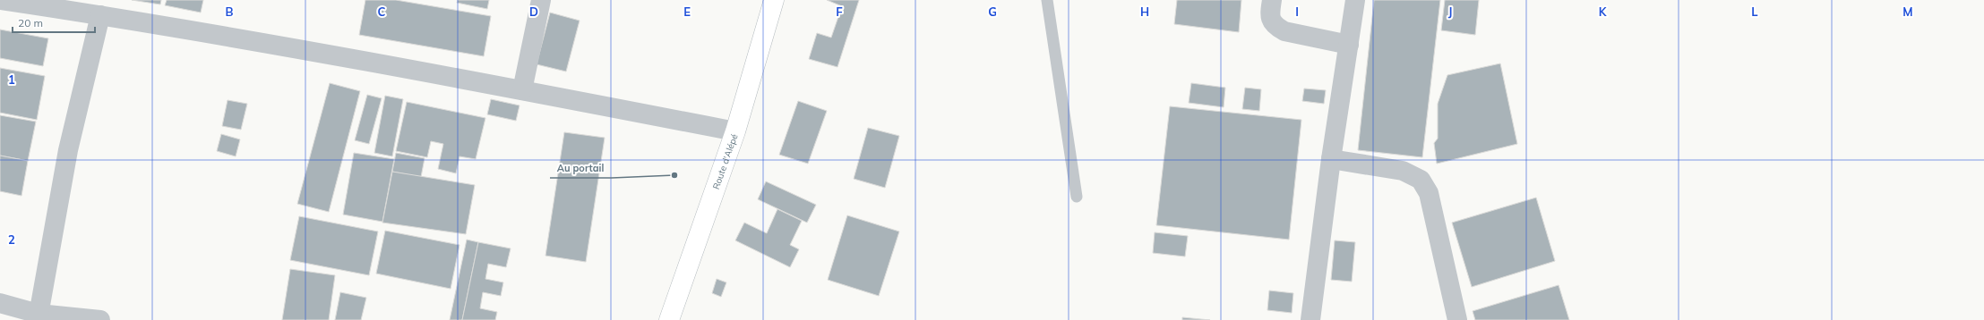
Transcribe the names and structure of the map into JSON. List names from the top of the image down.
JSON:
{
  "streets": {
    "main road": ["Route d'Alépé"]
  },
  "places": ["Au portail"],
  "scale_bar": "20 m",
  "grid": {
    "columns": [
      "B",
      "C",
      "D",
      "E",
      "F",
      "G",
      "H",
      "I",
      "J",
      "K",
      "L",
      "M"
    ],
    "rows": ["1", "2"]
  }
}
